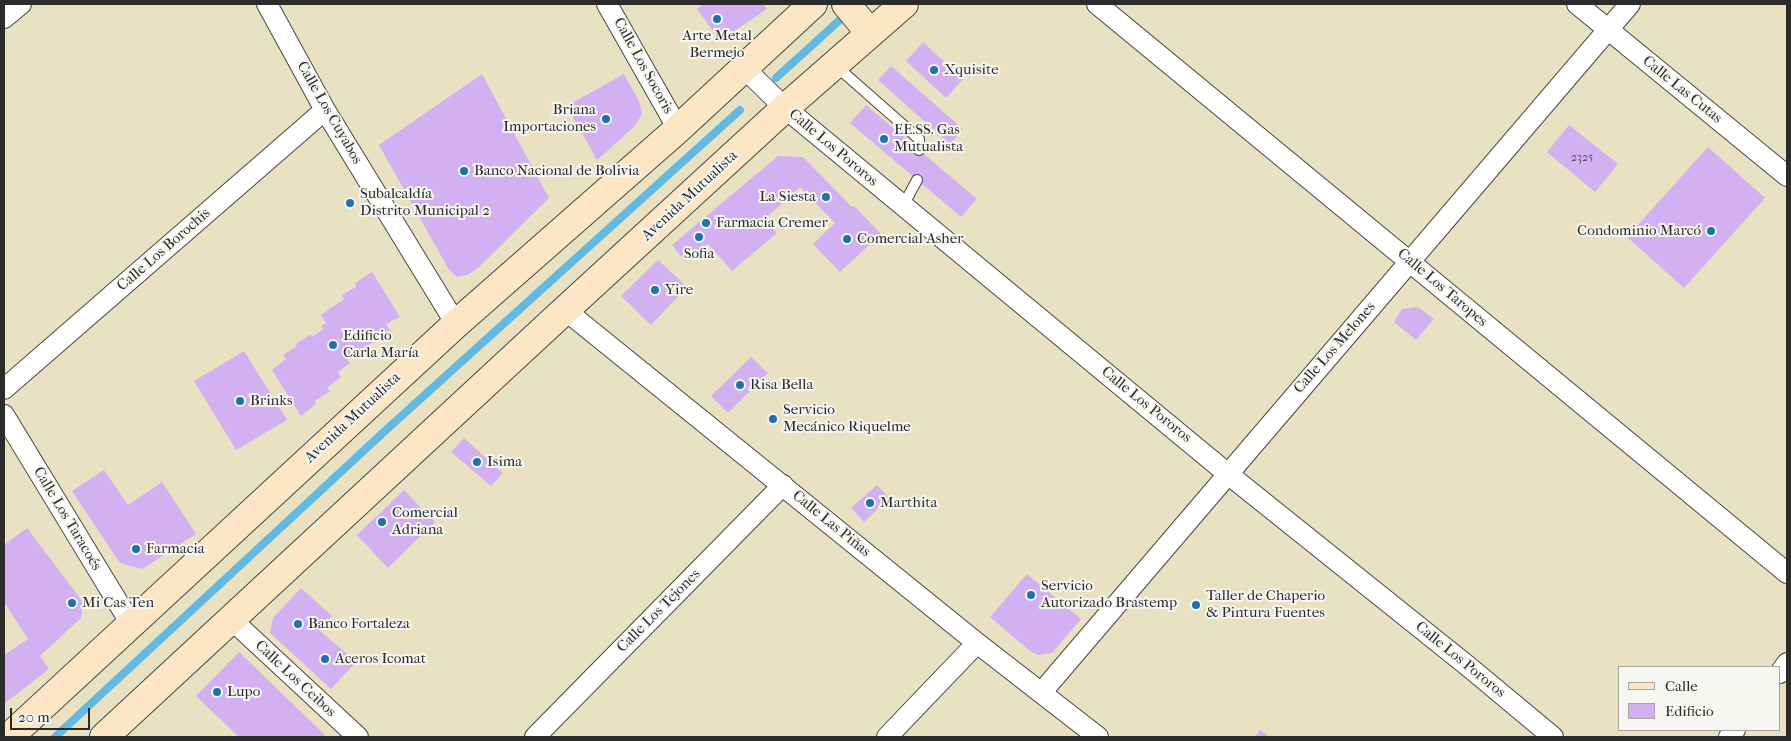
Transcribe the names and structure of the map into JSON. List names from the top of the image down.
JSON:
{
  "streets": {
    "main road": ["Avenida Mutualista"],
    "street": [
      "Calle Los Socoris",
      "Calle Las Cutas",
      "Calle Los Cuyabos",
      "Calle Los Pororos",
      "Calle Los Borochis",
      "Calle Los Taropes",
      "Calle Los Melones",
      "Calle Los Taracoés",
      "Calle Las Piñas",
      "Calle Los Tejones",
      "Calle Los Ceibos"
    ]
  },
  "crossings": [
    ["Calle Los Socoris", "Avenida Mutualista"],
    ["Calle Las Cutas", "Calle Los Melones"],
    ["Calle Los Cuyabos", "Avenida Mutualista"],
    ["Calle Los Cuyabos", "Calle Los Borochis"],
    ["Calle Los Pororos", "Avenida Mutualista"],
    ["Calle Los Pororos", "Calle Los Melones"],
    ["Avenida Mutualista", "Calle Los Taracoés"],
    ["Avenida Mutualista", "Calle Las Piñas"],
    ["Avenida Mutualista", "Calle Los Ceibos"],
    ["Calle Los Taropes", "Calle Los Melones"],
    ["Calle Los Melones", "Calle Las Piñas"],
    ["Calle Las Piñas", "Calle Los Tejones"]
  ],
  "places": [
    "Arte Metal Bermejo",
    "Xquisite",
    "Briana Importaciones",
    "EE.SS. Gas Mutualista",
    "Banco Nacional de Bolivia",
    "La Siesta",
    "Subalcaldía Distrito Municipal 2",
    "Farmacia Cremer",
    "Condominio Marcó",
    "Sofia",
    "Comercial Asher",
    "Yire",
    "Edificio Carla María",
    "Risa Bella",
    "Brinks",
    "Servicio Mecánico Riquelme",
    "Isima",
    "Marthita",
    "Comercial Adriana",
    "Farmacia",
    "Servicio Autorizado Brastemp",
    "Mi Cas Ten",
    "Taller de Chaperio & Pintura Fuentes",
    "Banco Fortaleza",
    "Aceros Icomat",
    "Lupo"
  ],
  "house_numbers": ["2325"],
  "legend": ["Calle", "Edificio"],
  "scale_bar": "20 m"
}
